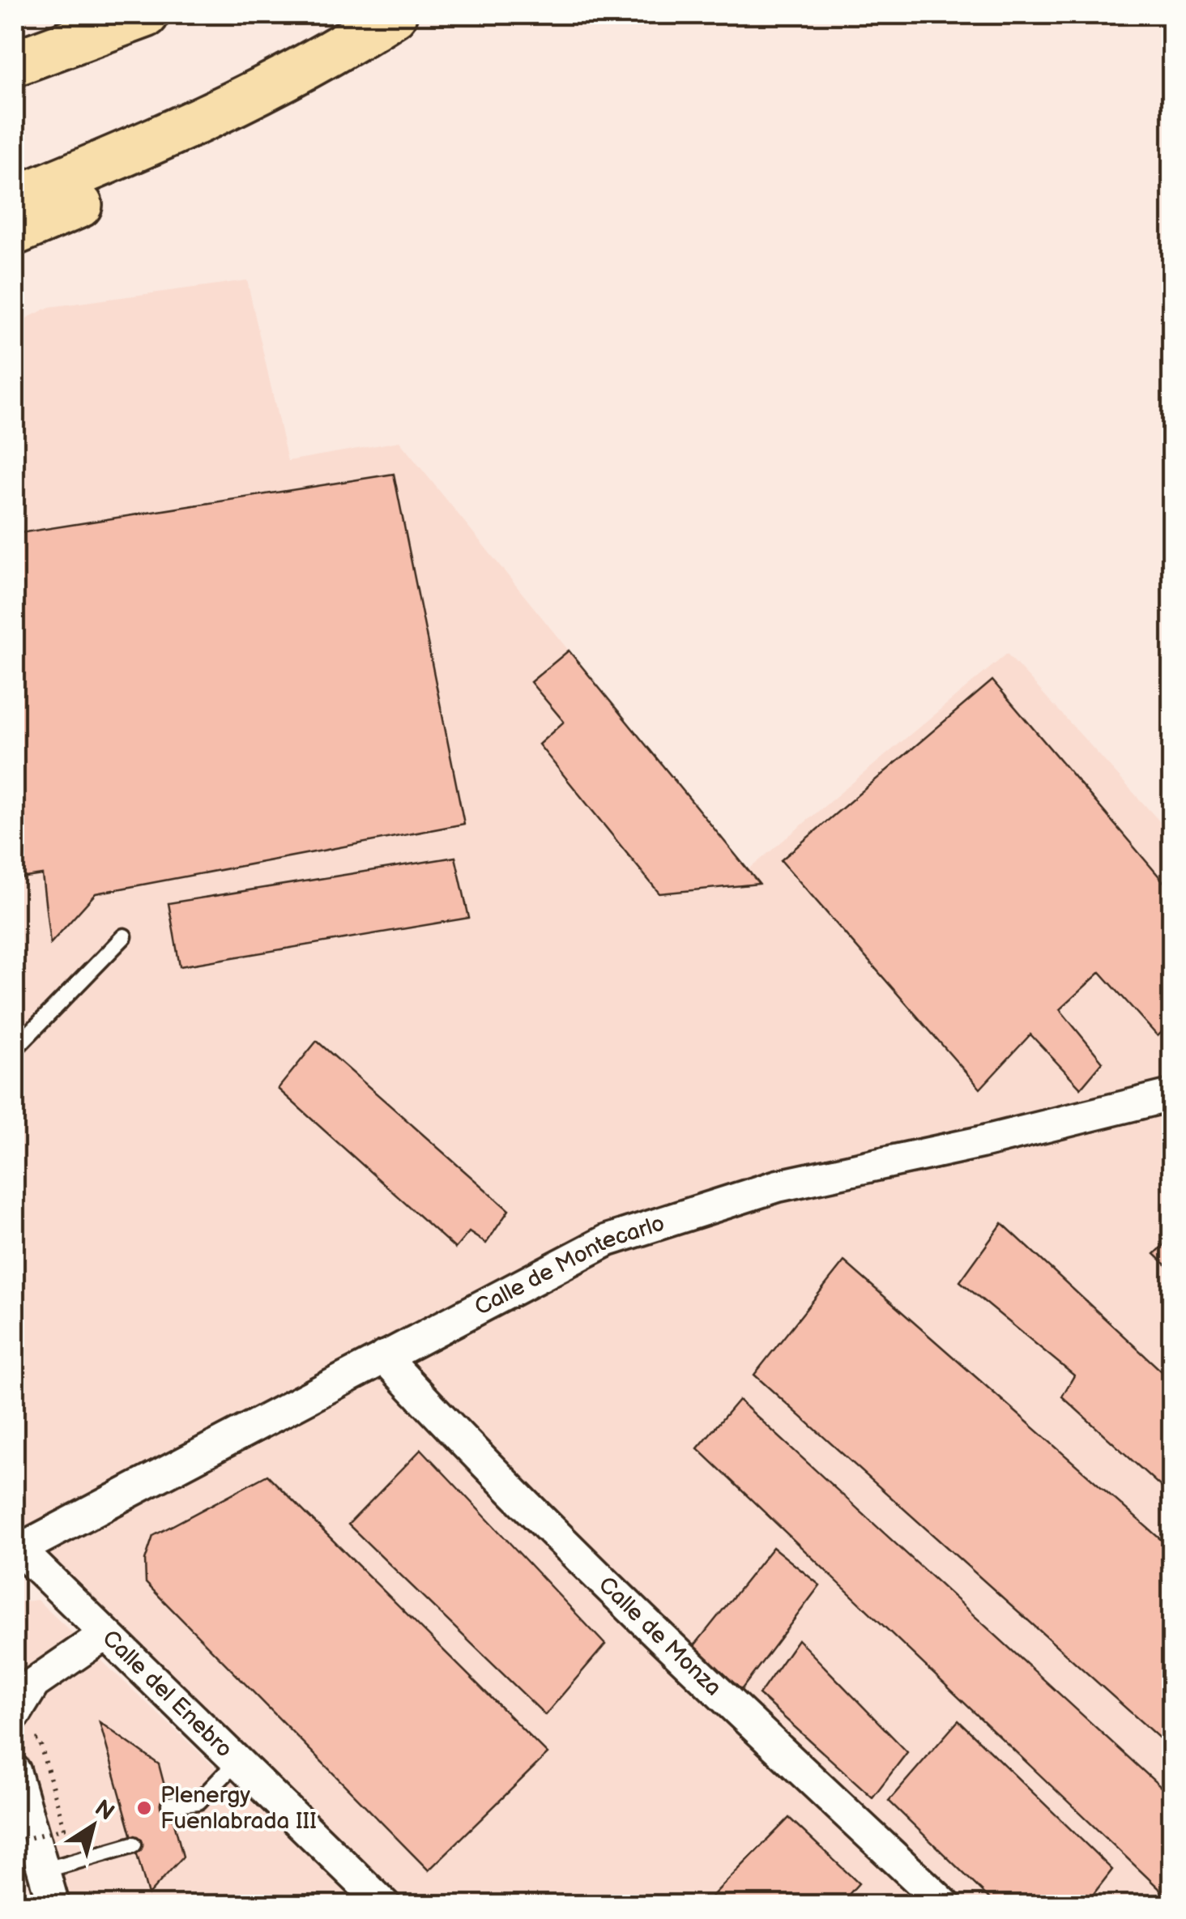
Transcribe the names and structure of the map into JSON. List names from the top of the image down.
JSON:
{
  "streets": {
    "street": ["Calle de Montecarlo", "Calle de Monza", "Calle del Enebro"]
  },
  "crossings": [
    ["Calle de Montecarlo", "Calle de Monza"],
    ["Calle de Montecarlo", "Calle del Enebro"]
  ],
  "places": ["Plenergy Fuenlabrada III"],
  "north": "top right"
}
